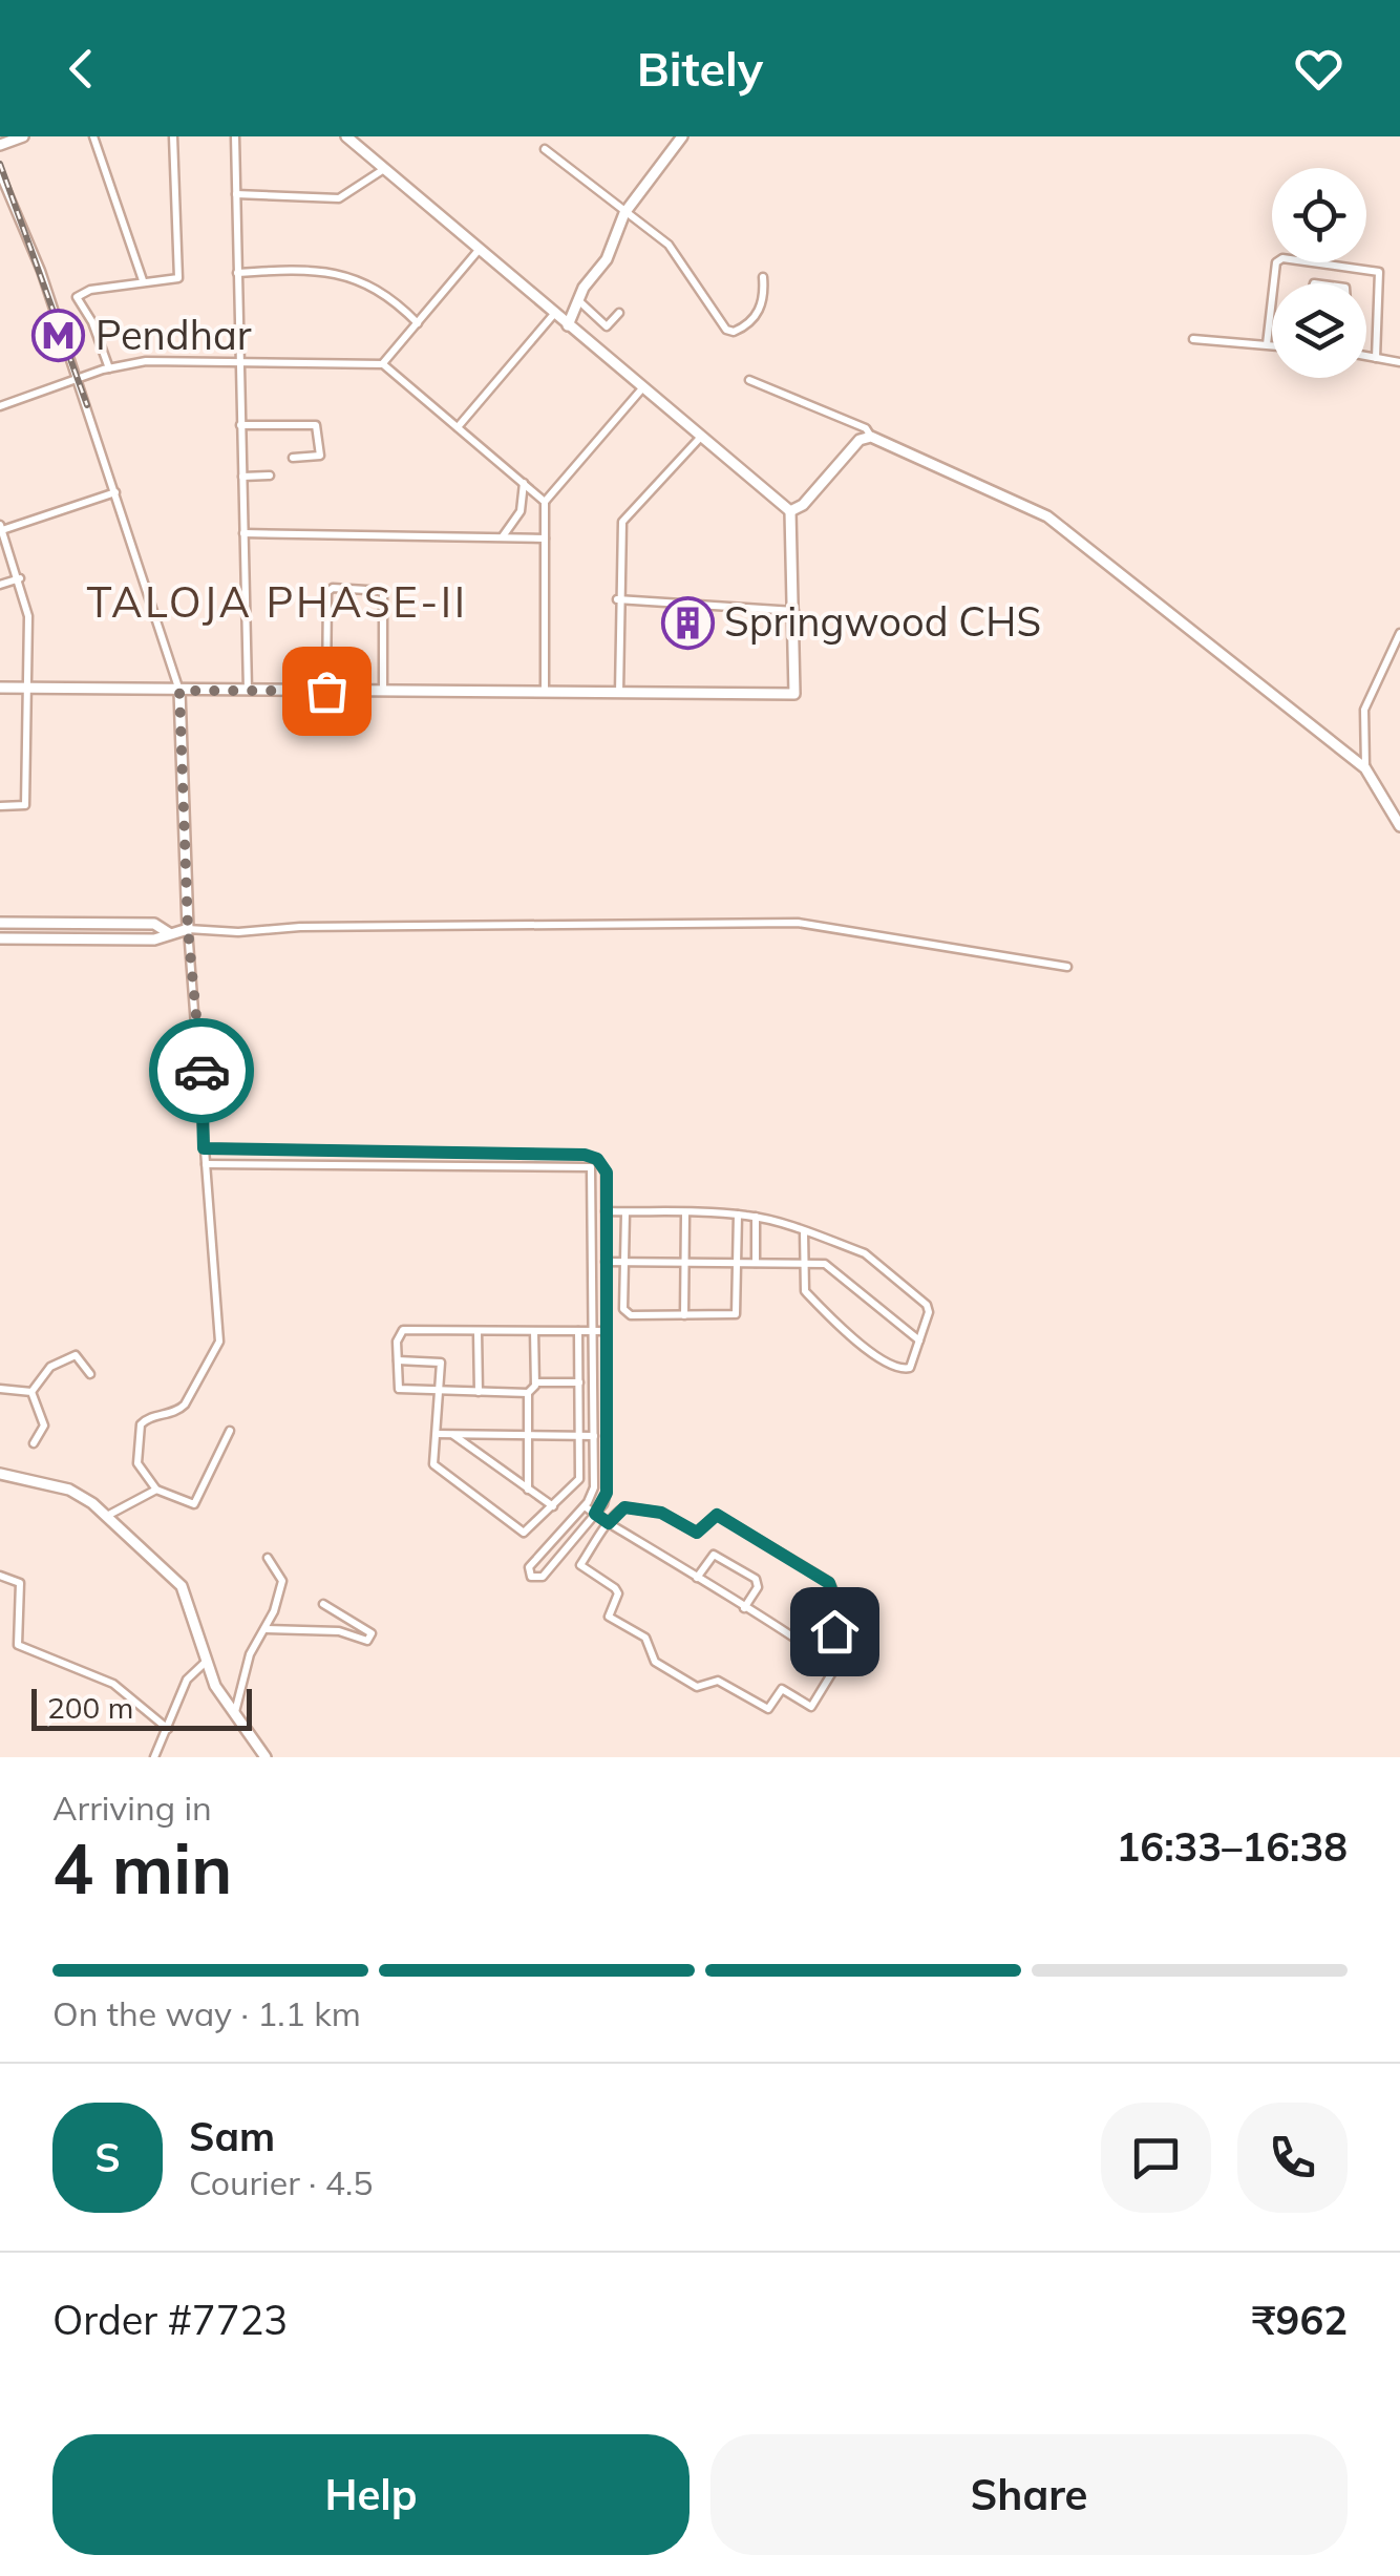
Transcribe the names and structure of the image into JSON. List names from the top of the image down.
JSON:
{
  "districts": ["TALOJA PHASE-II"],
  "places": {
    "metro station": ["Pendhar"],
    "building": ["Springwood CHS"]
  },
  "scale_bar": "200 m",
  "page": {
    "header": "Bitely",
    "scale": "200 m",
    "heading": ["4 min", "Arriving in", "16:33–16:38"],
    "panel": [
      "Sam",
      "Courier · 4.5",
      "Order #7723",
      "₹962"
    ],
    "bar": "On the way · 1.1 km",
    "round": "S",
    "buttons": ["Help", "Share"]
  }
}
